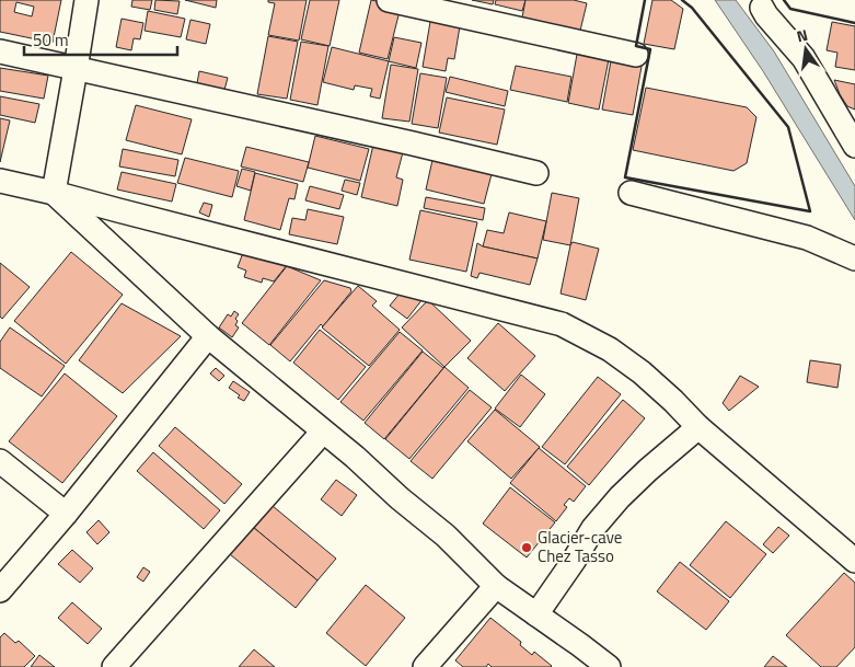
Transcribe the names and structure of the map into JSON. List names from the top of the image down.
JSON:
{
  "places": ["Glacier-cave Chez Tasso"],
  "scale_bar": "50 m",
  "north": "top"
}
